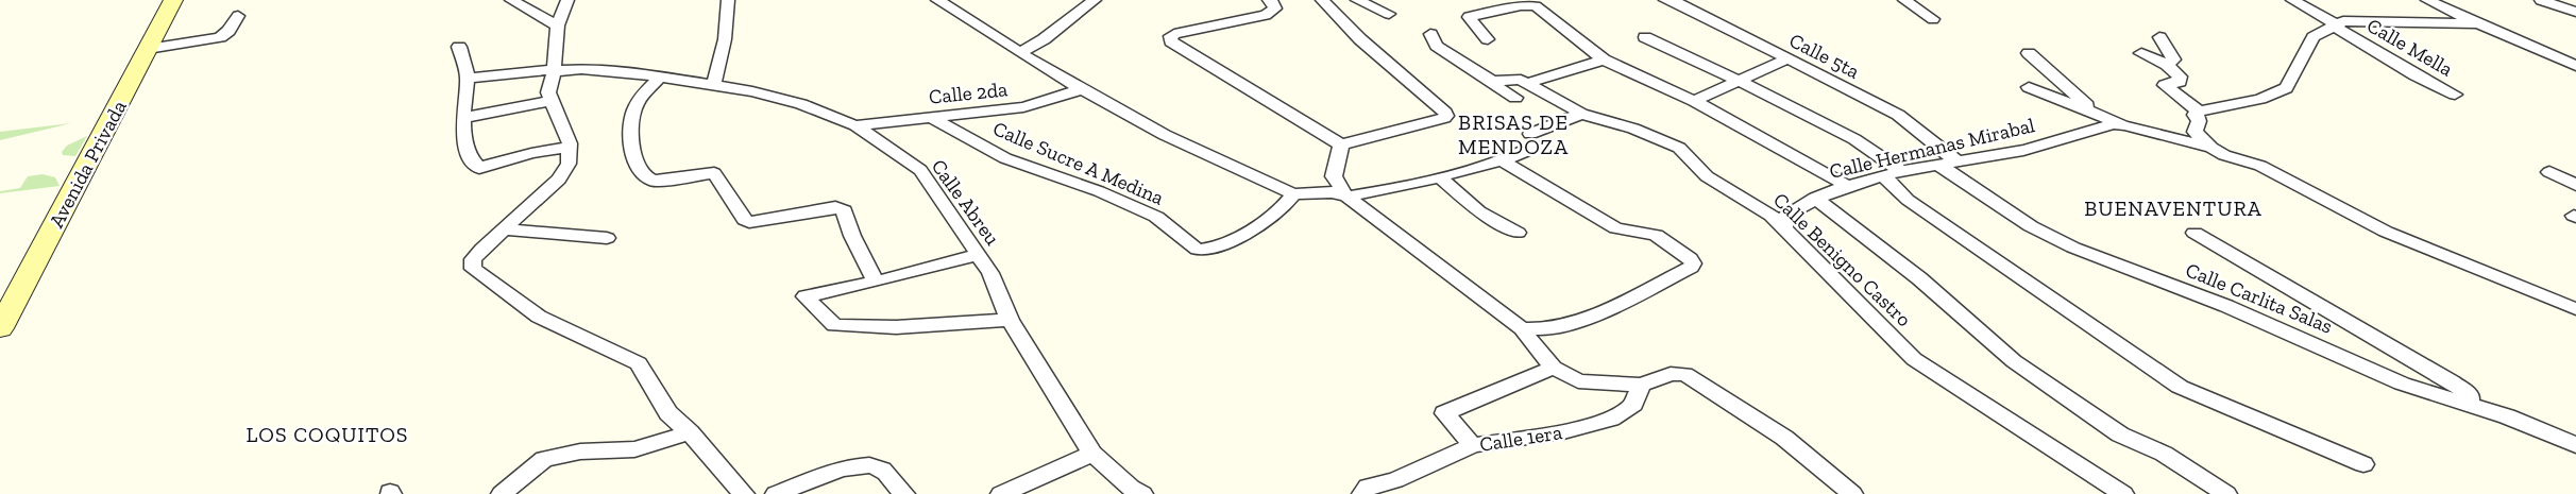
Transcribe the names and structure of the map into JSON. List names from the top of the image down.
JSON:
{
  "streets": {
    "main road": ["Avenida Privada"],
    "street": [
      "Calle Mella",
      "Calle 5ta",
      "Calle 2da",
      "Calle Hermanas Mirabal",
      "Calle Sucre A Medina",
      "Calle Abreu",
      "Calle Benigno Castro",
      "Calle Carlita Salas",
      "Calle 1era"
    ]
  },
  "crossings": [
    ["Calle 5ta", "Calle Hermanas Mirabal"],
    ["Calle 5ta", "Calle Carlita Salas"],
    ["Calle 2da", "Calle Sucre A Medina"],
    ["Calle 2da", "Calle Abreu"],
    ["Calle Hermanas Mirabal", "Calle Benigno Castro"],
    ["Calle Hermanas Mirabal", "Calle Carlita Salas"]
  ],
  "districts": ["BRISAS DE MENDOZA", "BUENAVENTURA", "LOS COQUITOS"]
}
